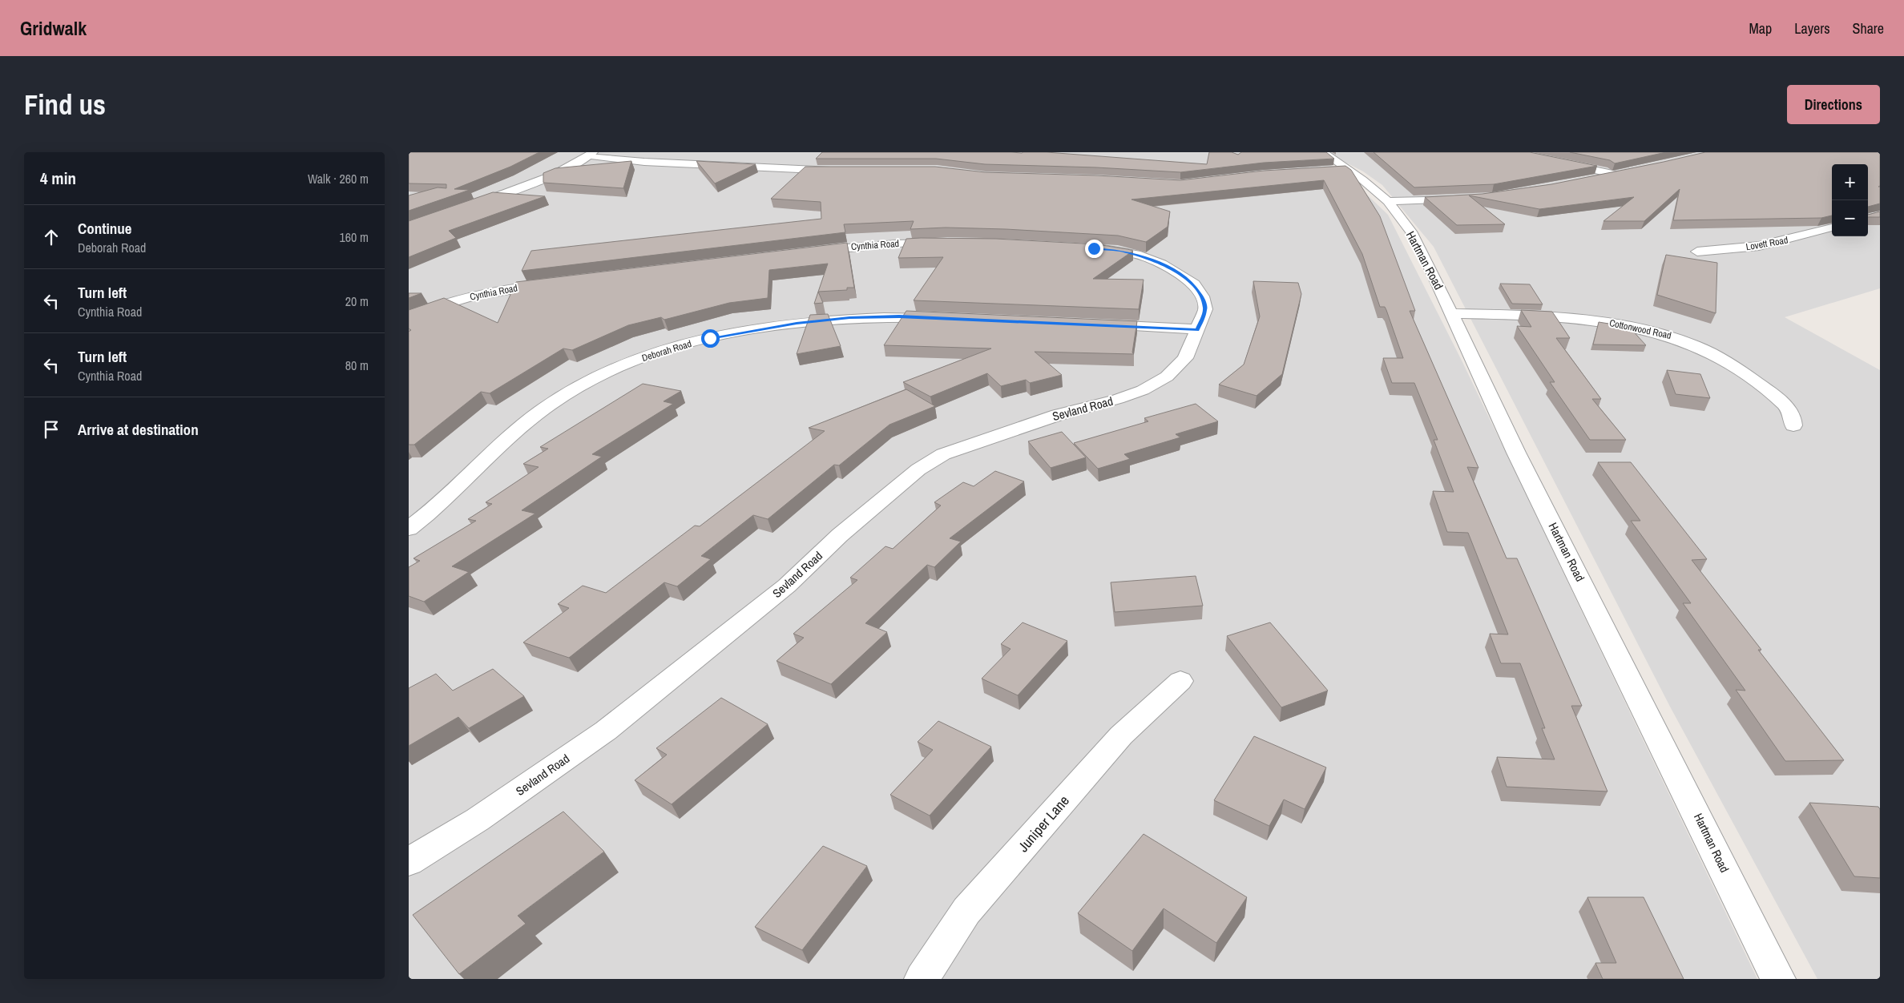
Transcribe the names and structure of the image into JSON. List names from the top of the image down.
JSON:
{
  "streets": {
    "street": [
      "Lovett Road",
      "Cynthia Road",
      "Hartman Road",
      "Cottonwood Road",
      "Deborah Road",
      "Sevland Road",
      "Juniper Lane"
    ]
  },
  "crossings": [
    ["Hartman Road", "Cottonwood Road"]
  ],
  "page": {
    "header": "Gridwalk",
    "nav": ["Map", "Layers", "Share"],
    "buttons": "Directions",
    "title": "Find us",
    "heading": ["4 min", "Walk · 260 m"],
    "map_buttons": ["+", "−"],
    "list": [
      ["Continue", "Deborah Road", "160 m"],
      ["Turn left", "Cynthia Road", "20 m"],
      ["Turn left", "Cynthia Road", "80 m"],
      "Arrive at destination"
    ]
  }
}
